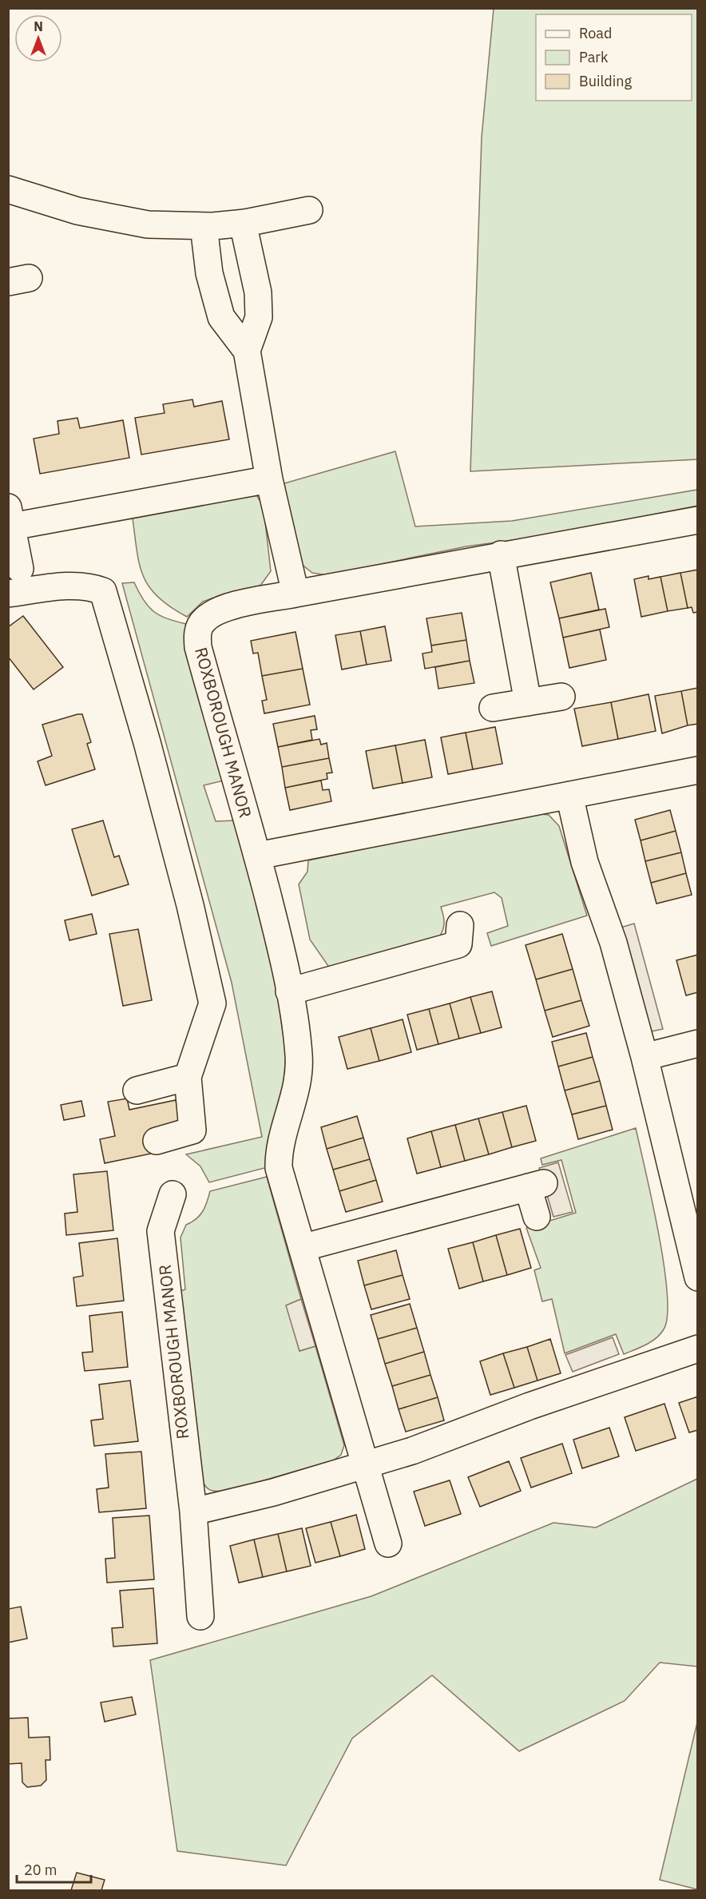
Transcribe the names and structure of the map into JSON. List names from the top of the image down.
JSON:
{
  "streets": {
    "street": ["ROXBOROUGH MANOR"]
  },
  "legend": ["Road", "Park", "Building"],
  "scale_bar": "20 m",
  "north": "top"
}
